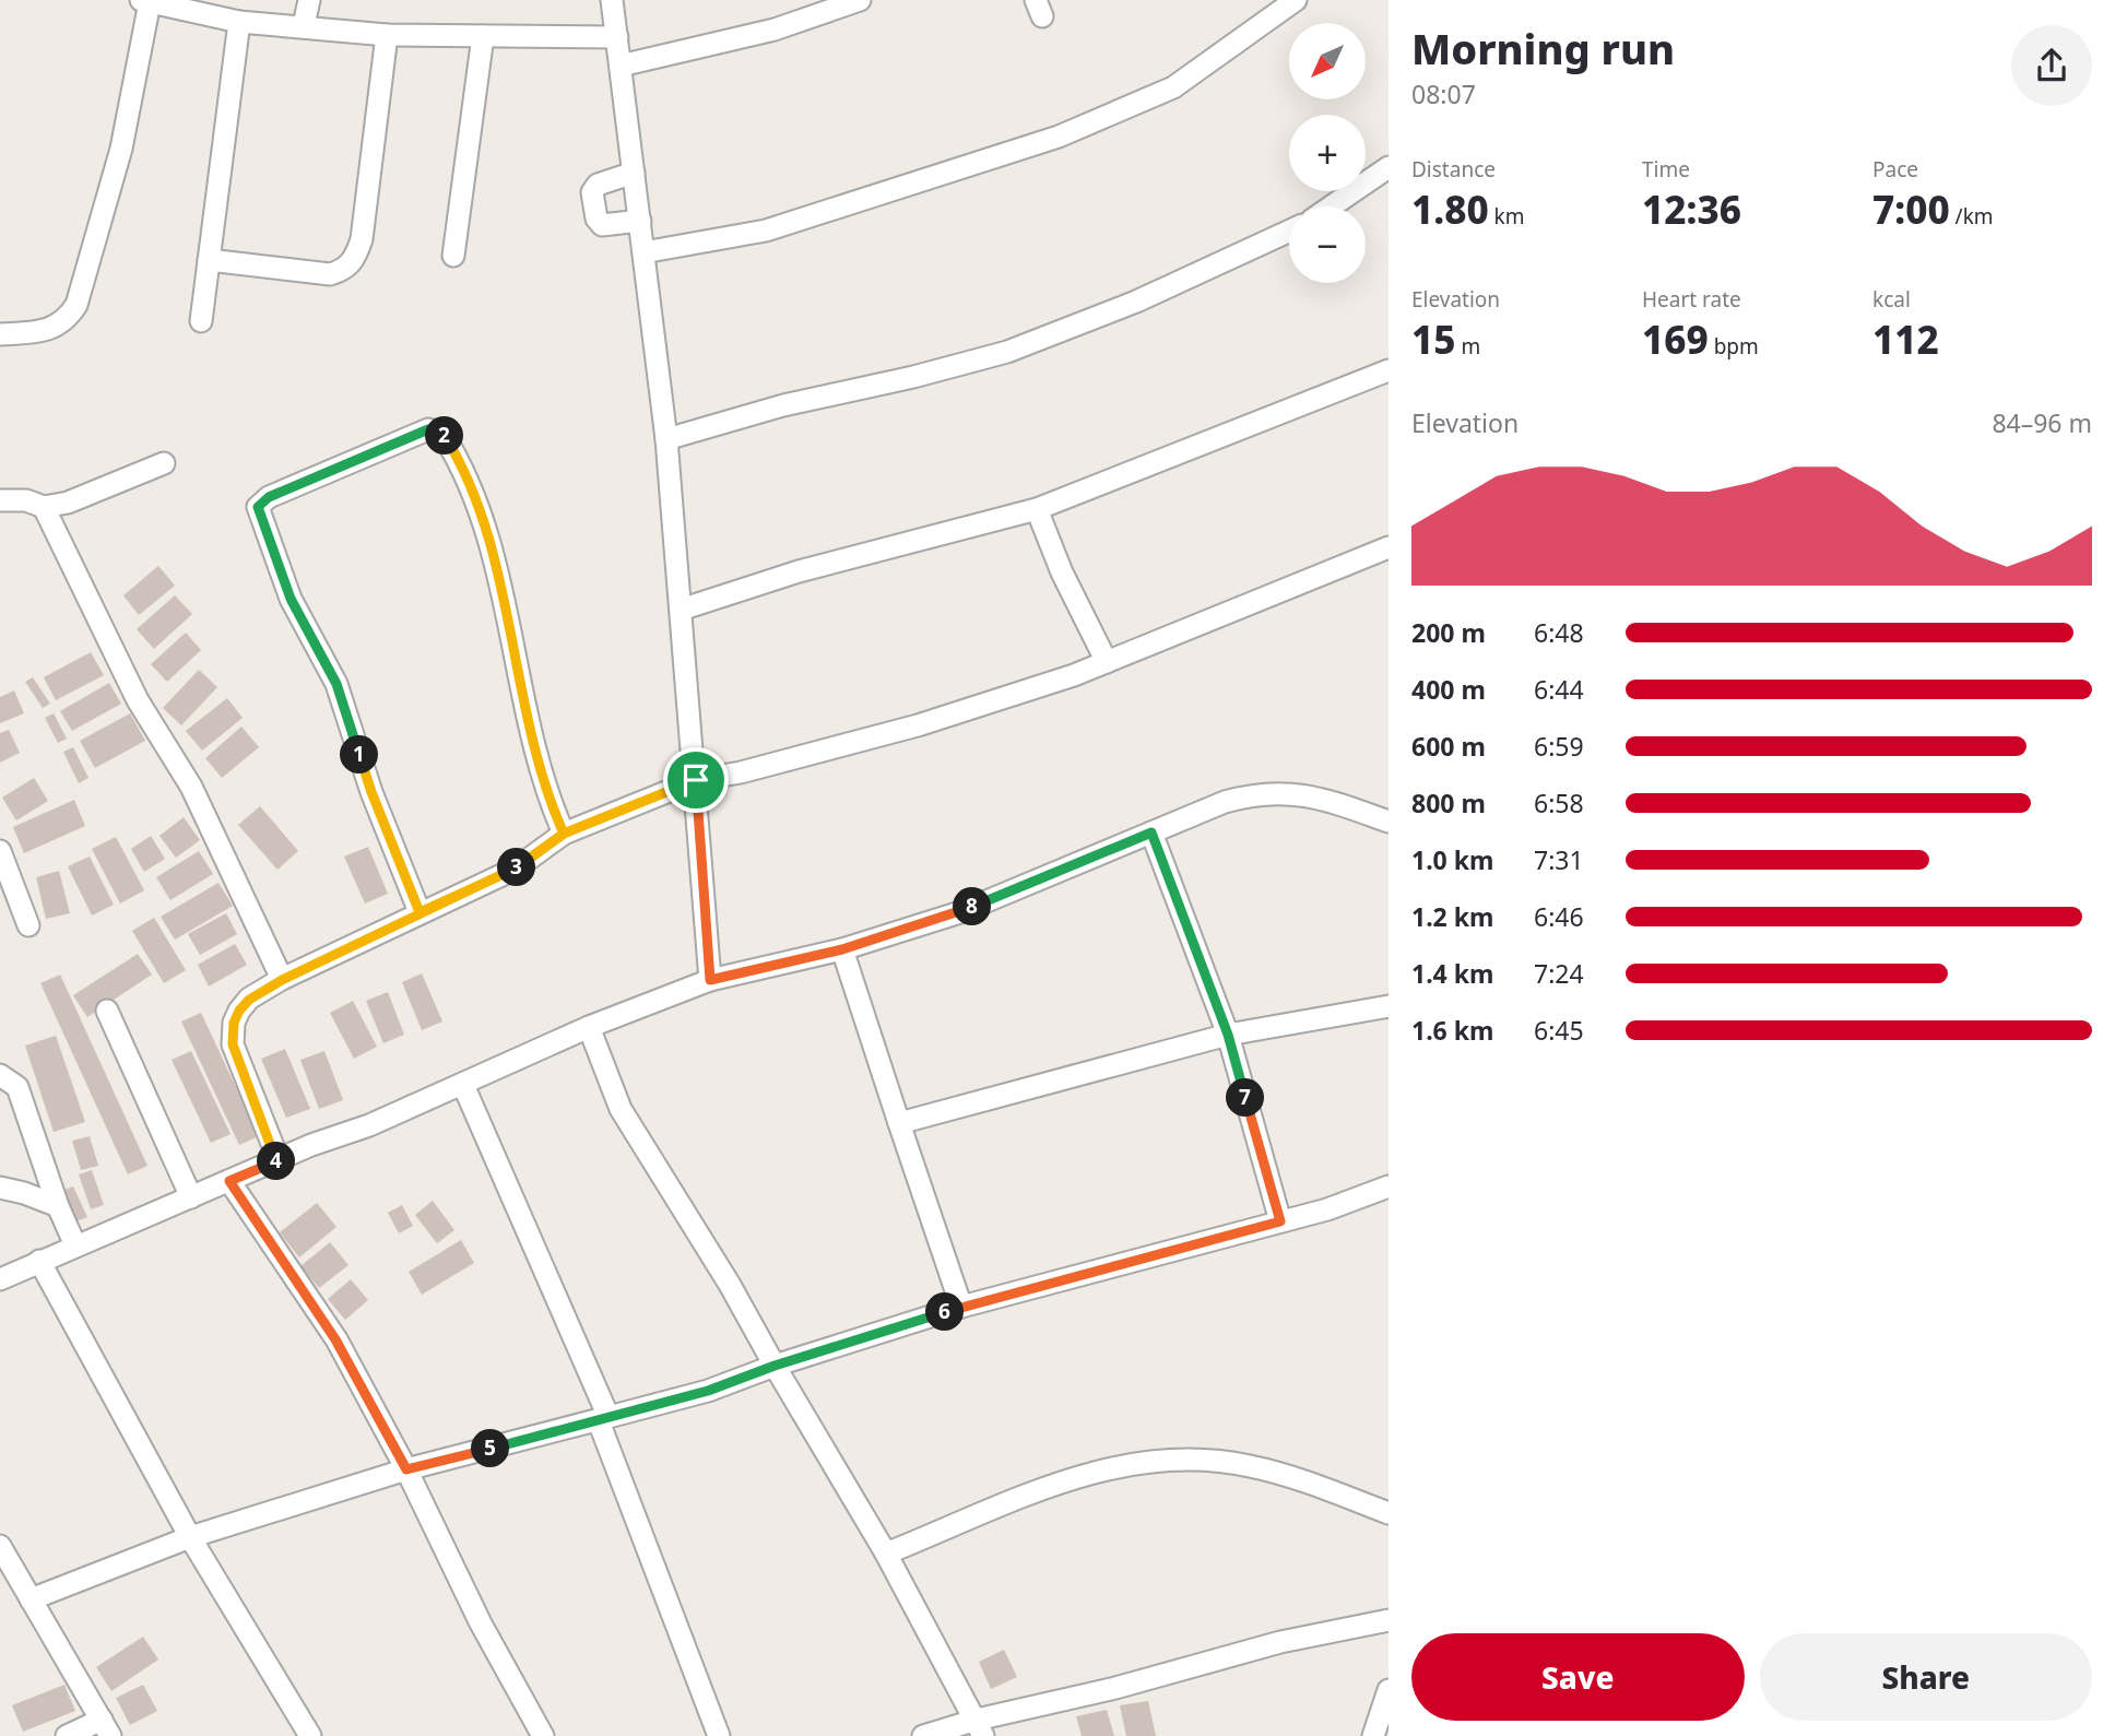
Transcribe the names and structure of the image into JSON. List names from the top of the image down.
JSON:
{
  "north": "bottom left",
  "page": {
    "heading": ["Morning run", "08:07"],
    "map_buttons": ["+", "−"],
    "stats": [
      ["Distance", "1.80 km"],
      ["Time", "12:36"],
      ["Pace", "7:00 /km"],
      ["Elevation", "15 m"],
      ["Heart rate", "169 bpm"],
      ["kcal", "112"]
    ],
    "chart": ["Elevation", "84–96 m"],
    "pins": [
      "2",
      "1",
      "3",
      "8",
      "7",
      "4",
      "6",
      "5"
    ],
    "list": [
      {
        "name": "200 m",
        "note": "6:48"
      },
      {
        "name": "400 m",
        "note": "6:44"
      },
      {
        "name": "600 m",
        "note": "6:59"
      },
      {
        "name": "800 m",
        "note": "6:58"
      },
      {
        "name": "1.0 km",
        "note": "7:31"
      },
      {
        "name": "1.2 km",
        "note": "6:46"
      },
      {
        "name": "1.4 km",
        "note": "7:24"
      },
      {
        "name": "1.6 km",
        "note": "6:45"
      }
    ],
    "buttons": ["Save", "Share"]
  }
}
